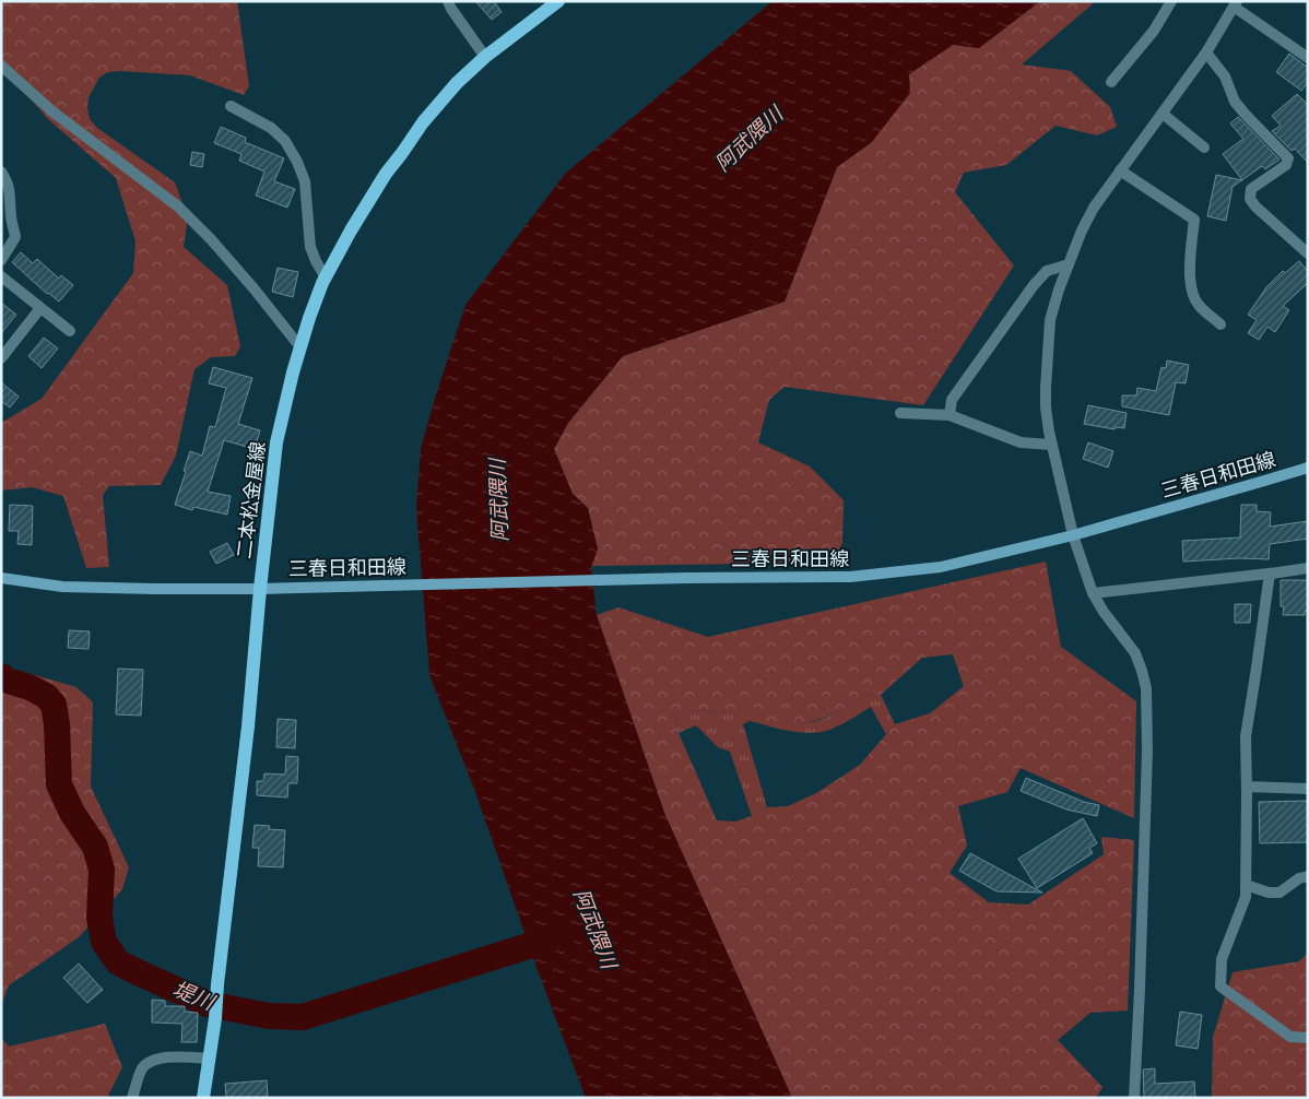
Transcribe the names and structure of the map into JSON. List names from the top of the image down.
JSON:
{
  "streets": {
    "main road": ["三春日和田線", "二本松金屋線"]
  },
  "crossings": [
    ["三春日和田線", "二本松金屋線"]
  ],
  "water": ["阿武隈川", "堤川"]
}
